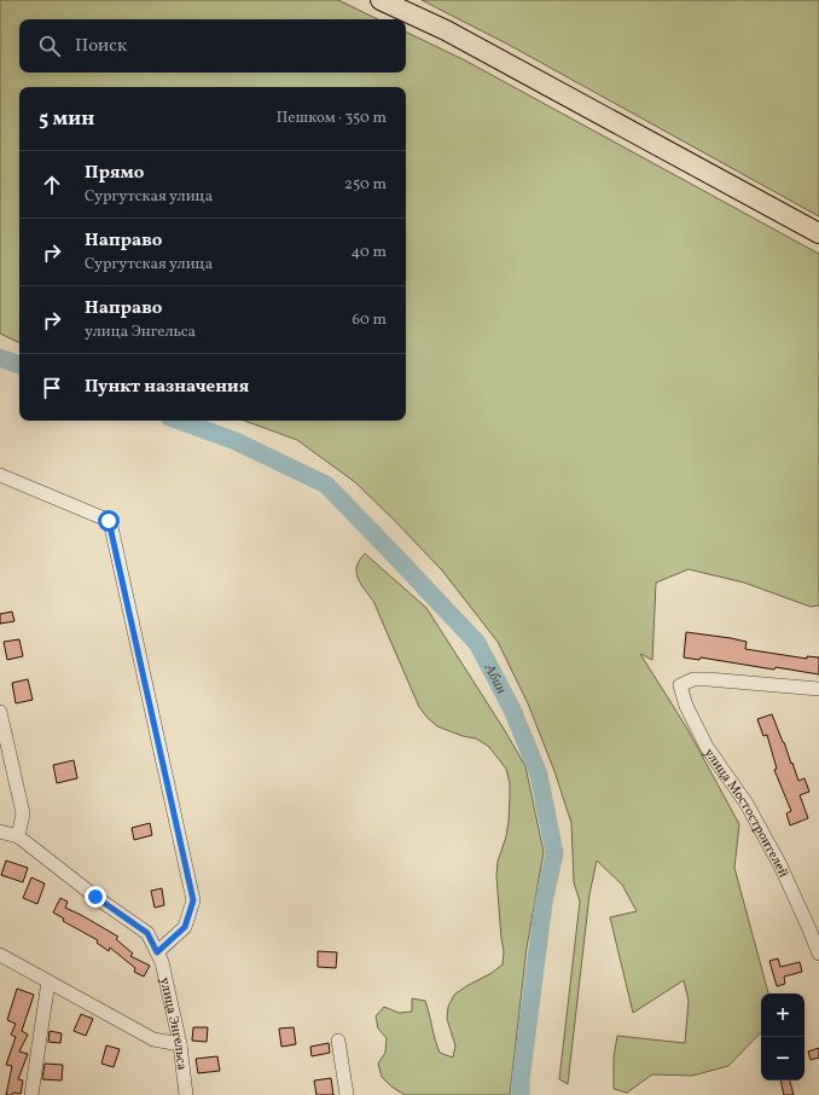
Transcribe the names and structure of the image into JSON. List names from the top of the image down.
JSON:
{
  "streets": {
    "street": ["улица Мостостроителей", "улица Энгельса"]
  },
  "water": ["Абин"],
  "page": {
    "search": "Поиск",
    "heading": ["5 мин", "Пешком · 350 m"],
    "list": [
      ["Прямо", "Сургутская улица", "250 m"],
      ["Направо", "Сургутская улица", "40 m"],
      ["Направо", "улица Энгельса", "60 m"],
      "Пункт назначения"
    ],
    "map_buttons": ["+", "−"]
  }
}
